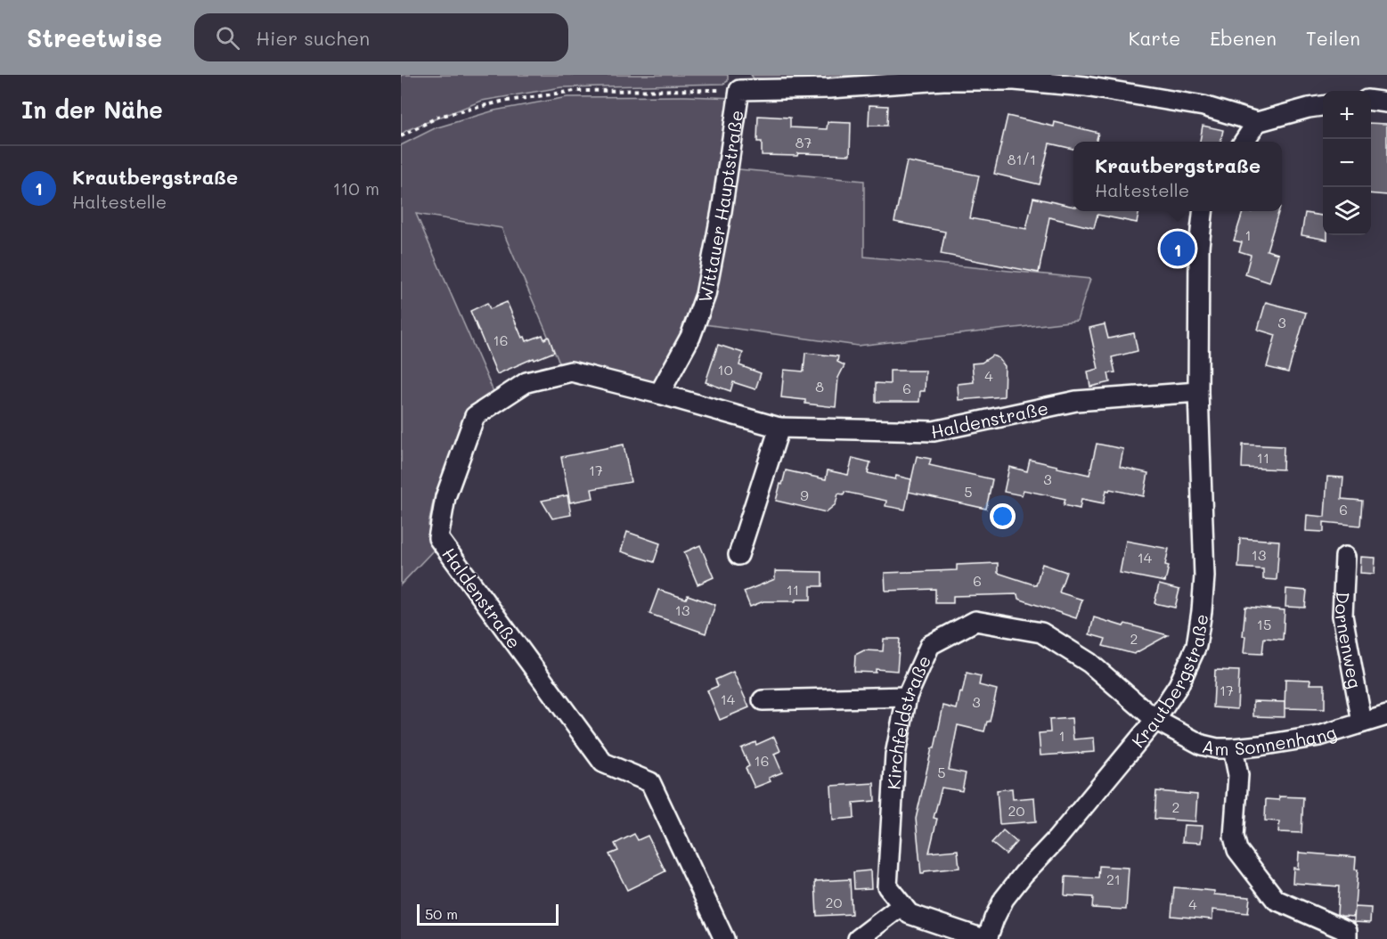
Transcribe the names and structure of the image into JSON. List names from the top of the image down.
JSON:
{
  "streets": {
    "street": [
      "Wittauer Hauptstraße",
      "Haldenstraße",
      "Dornenweg",
      "Krautbergstraße",
      "Kirchfeldstraße",
      "Am Sonnenhang"
    ]
  },
  "crossings": [
    ["Wittauer Hauptstraße", "Haldenstraße"],
    ["Haldenstraße", "Krautbergstraße"],
    ["Dornenweg", "Am Sonnenhang"],
    ["Krautbergstraße", "Kirchfeldstraße"],
    ["Krautbergstraße", "Am Sonnenhang"],
    ["Kirchfeldstraße", "Am Sonnenhang"]
  ],
  "house_numbers": [
    "87",
    "81/1",
    "1",
    "3",
    "16",
    "10",
    "4",
    "8",
    "6",
    "11",
    "17",
    "3",
    "5",
    "9",
    "6",
    "13",
    "14",
    "6",
    "11",
    "13",
    "15",
    "2",
    "17",
    "14",
    "3",
    "1",
    "16",
    "5",
    "2",
    "20",
    "21",
    "20",
    "4"
  ],
  "scale_bar": "50 m",
  "page": {
    "header": "Streetwise",
    "search": "Hier suchen",
    "nav": ["Karte", "Ebenen", "Teilen"],
    "heading": "In der Nähe",
    "map_buttons": ["+", "−"],
    "popup": ["Krautbergstraße", "Haltestelle"],
    "list": [
      {
        "mark": "1",
        "name": "Krautbergstraße",
        "note": "Haltestelle",
        "value": "110 m"
      }
    ],
    "pins": "1",
    "scale": "50 m"
  }
}
